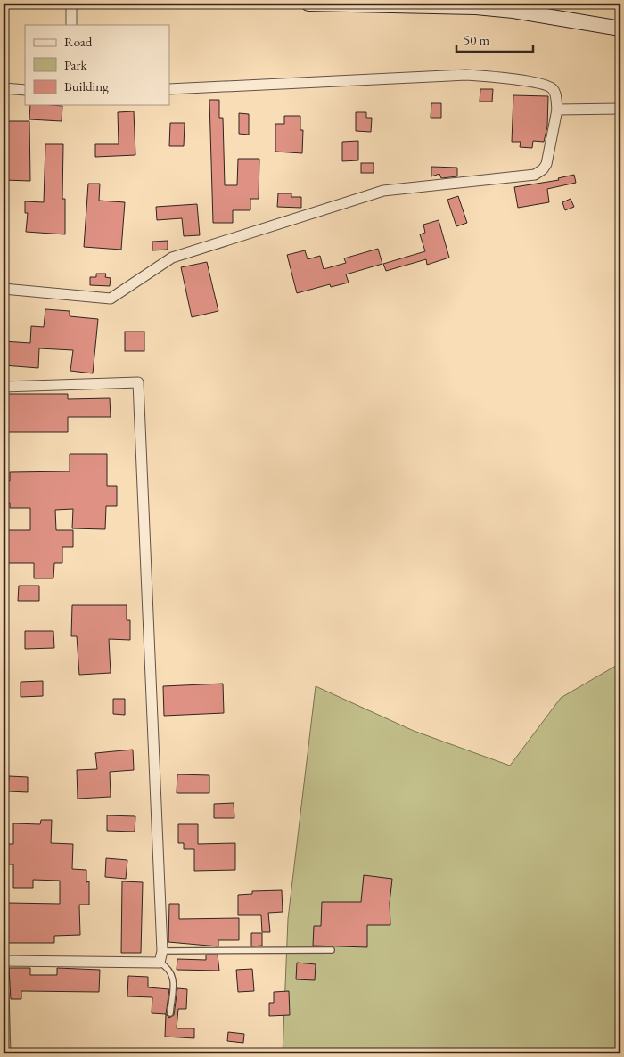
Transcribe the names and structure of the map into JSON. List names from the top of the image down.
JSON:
{
  "legend": ["Road", "Park", "Building"],
  "scale_bar": "50 m"
}
